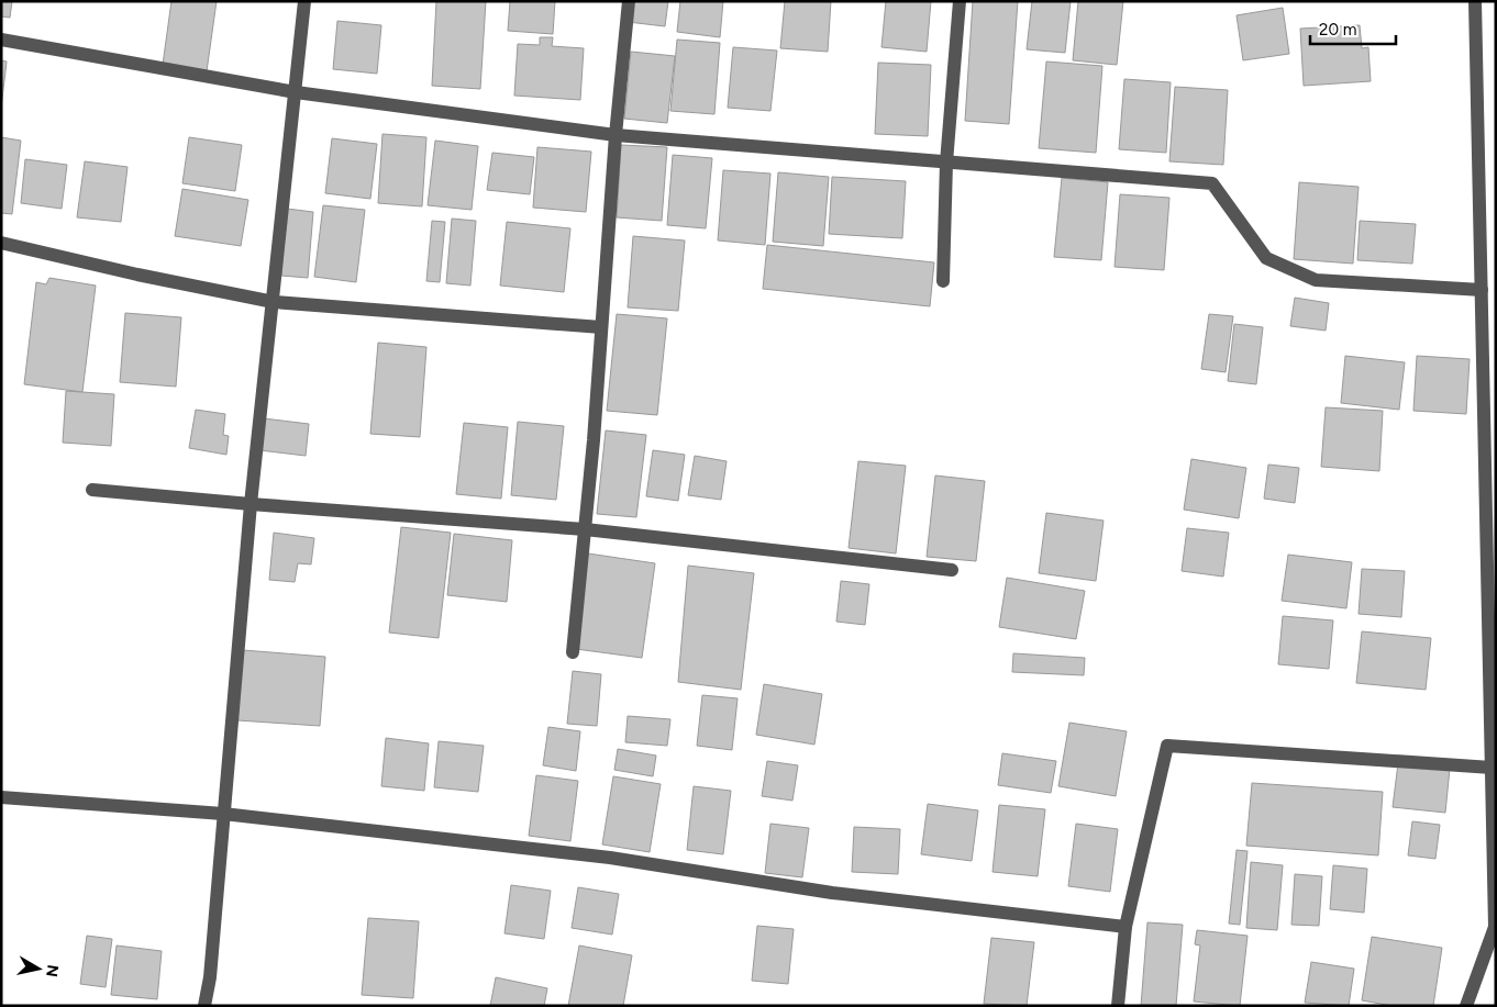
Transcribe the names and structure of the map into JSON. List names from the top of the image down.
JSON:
{
  "scale_bar": "20 m",
  "north": "right"
}
